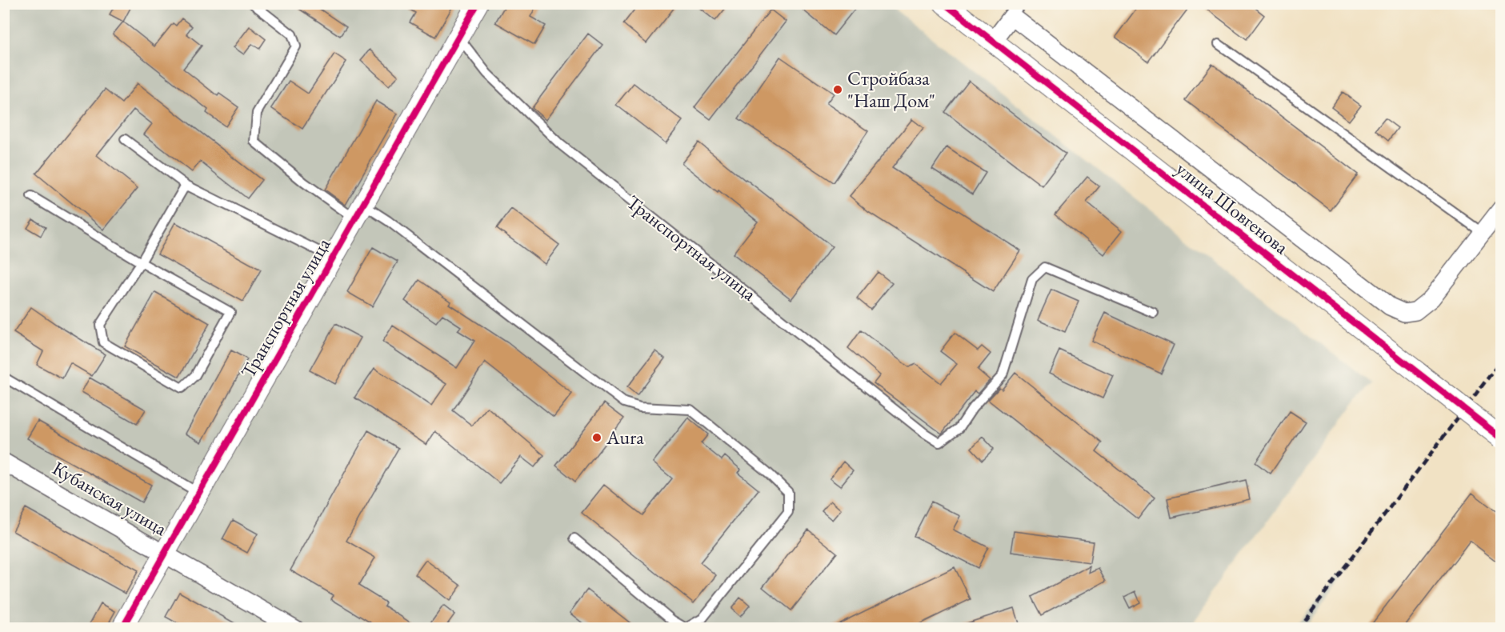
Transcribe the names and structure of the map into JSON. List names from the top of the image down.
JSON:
{
  "streets": {
    "street": ["улица Шовгенова", "Транспортная улица", "Кубанская улица"]
  },
  "crossings": [
    ["Транспортная улица", "Кубанская улица"]
  ],
  "places": ["Стройбаза \"Наш Дом\"", "Aura"]
}
